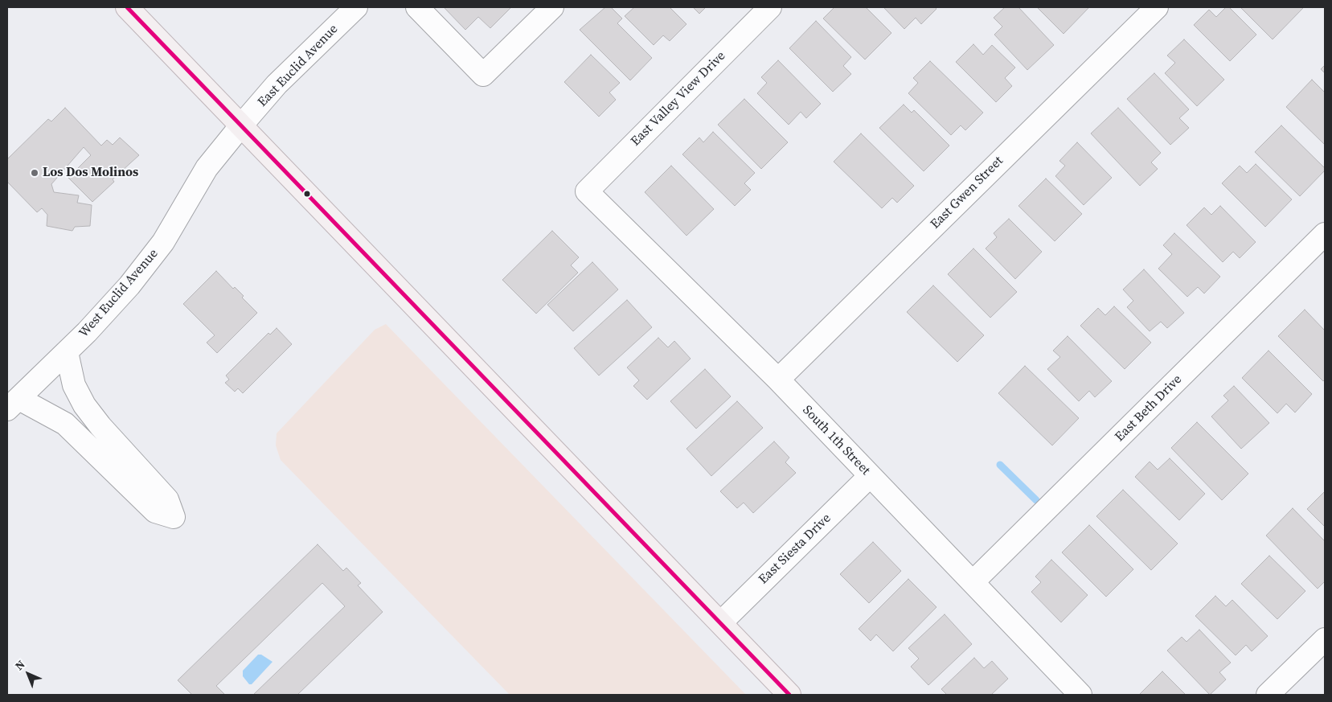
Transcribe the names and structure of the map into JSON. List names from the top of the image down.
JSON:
{
  "streets": {
    "street": [
      "East Euclid Avenue",
      "East Valley View Drive",
      "East Gwen Street",
      "West Euclid Avenue",
      "East Beth Drive",
      "South 1th Street",
      "East Siesta Drive"
    ]
  },
  "crossings": [
    ["East Euclid Avenue", "West Euclid Avenue"],
    ["East Valley View Drive", "South 1th Street"],
    ["East Gwen Street", "South 1th Street"],
    ["East Beth Drive", "South 1th Street"],
    ["South 1th Street", "East Siesta Drive"]
  ],
  "places": ["Los Dos Molinos"],
  "north": "top left"
}
